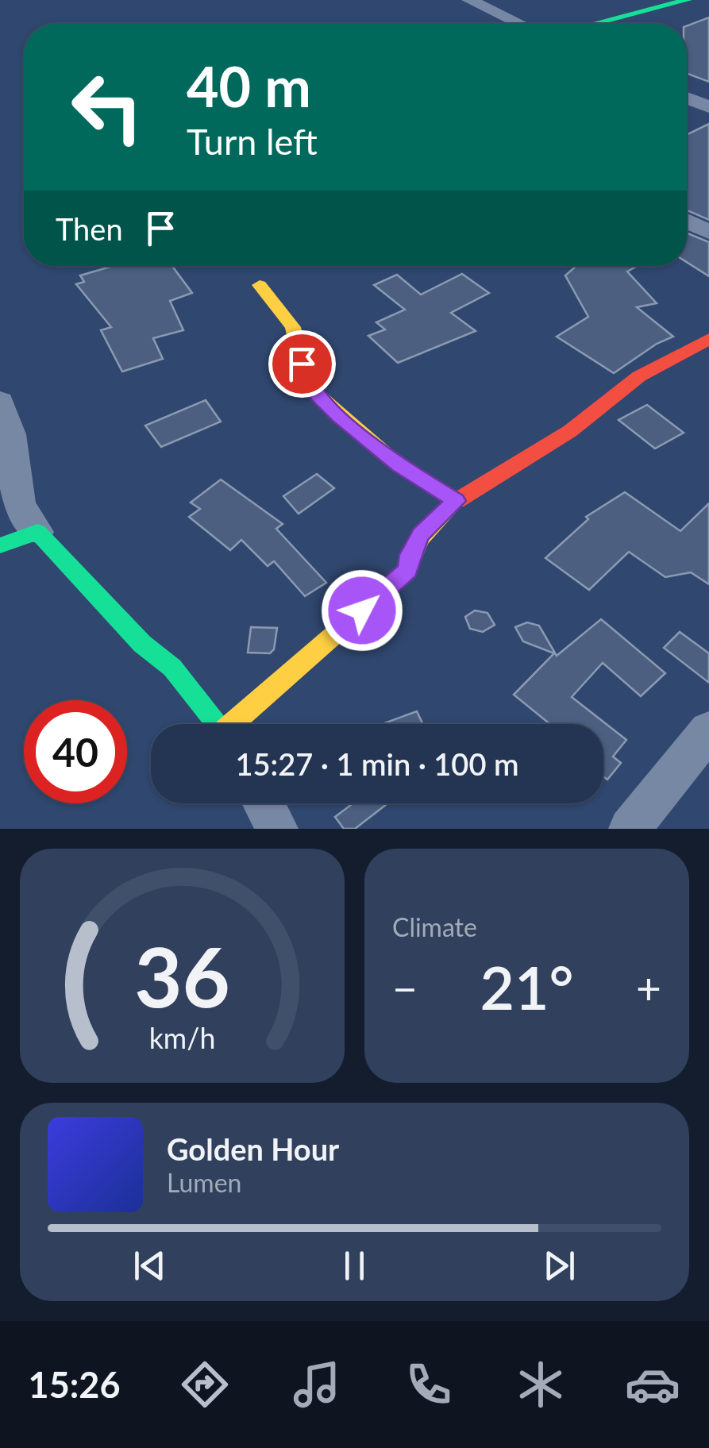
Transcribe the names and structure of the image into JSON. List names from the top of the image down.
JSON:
{
  "page": {
    "turn": ["40 m", "Turn left"],
    "then": "Then",
    "limit": "40",
    "trip": "15:27 · 1 min · 100 m",
    "tile": "Climate",
    "heat": ["−", "21°", "+"],
    "song": ["Golden Hour", "Lumen"],
    "tabs": "15:26",
    "gauge": ["36", "km/h"]
  }
}
